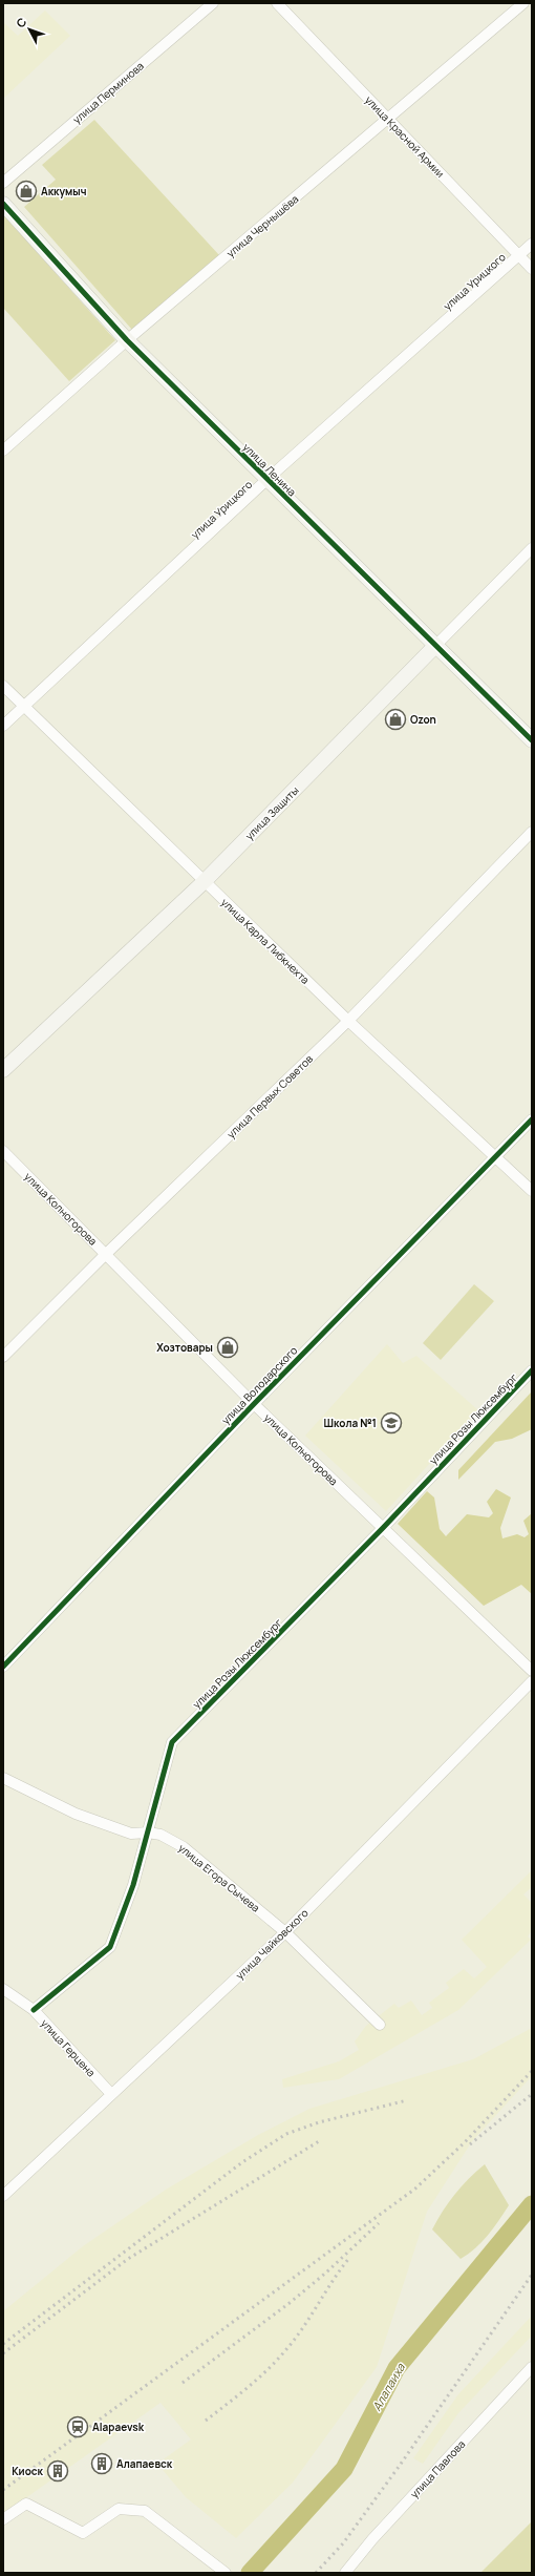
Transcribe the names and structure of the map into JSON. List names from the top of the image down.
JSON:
{
  "streets": {
    "street": [
      "улица Перминова",
      "улица Красной Армии",
      "улица Чернышёва",
      "улица Урицкого",
      "улица Ленина",
      "улица Защиты",
      "улица Карла Либкнехта",
      "улица Первых Советов",
      "улица Колногорова",
      "улица Володарского",
      "улица Розы Люксембург",
      "улица Егора Сычева",
      "улица Чайковского",
      "улица Герцена",
      "улица Павлова"
    ]
  },
  "crossings": [
    ["улица Красной Армии", "улица Чернышёва"],
    ["улица Красной Армии", "улица Урицкого"],
    ["улица Чернышёва", "улица Ленина"],
    ["улица Урицкого", "улица Ленина"],
    ["улица Урицкого", "улица Карла Либкнехта"],
    ["улица Ленина", "улица Защиты"],
    ["улица Защиты", "улица Карла Либкнехта"],
    ["улица Карла Либкнехта", "улица Первых Советов"],
    ["улица Карла Либкнехта", "улица Володарского"],
    ["улица Первых Советов", "улица Колногорова"],
    ["улица Колногорова", "улица Володарского"],
    ["улица Колногорова", "улица Розы Люксембург"],
    ["улица Розы Люксембург", "улица Егора Сычева"],
    ["улица Розы Люксембург", "улица Герцена"],
    ["улица Егора Сычева", "улица Чайковского"],
    ["улица Чайковского", "улица Герцена"]
  ],
  "water": ["Алапаиха"],
  "places": {
    "shop": ["Аккумыч", "Ozon", "Хозтовары"],
    "school or university": ["Школа №1"],
    "station": ["Alapaevsk"],
    "building": ["Алапаевск", "Киоск"]
  },
  "north": "top left"
}
